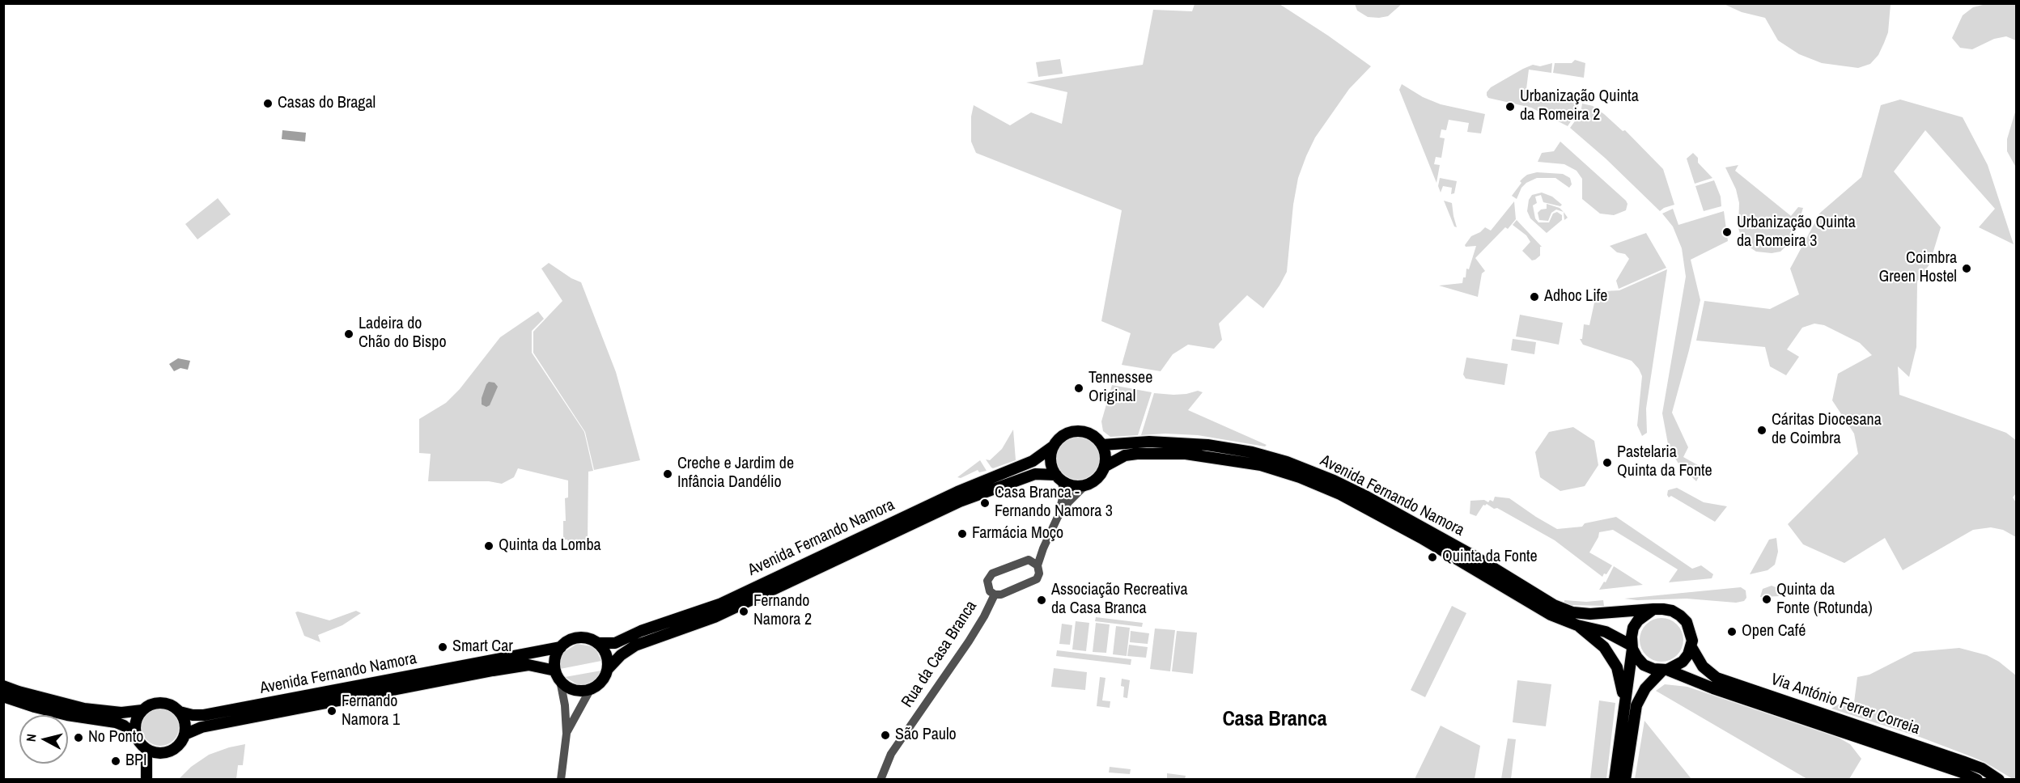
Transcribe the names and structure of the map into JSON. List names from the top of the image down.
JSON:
{
  "streets": {
    "main road": ["Avenida Fernando Namora", "Via António Ferrer Correia"],
    "street": ["Rua da Casa Branca"]
  },
  "crossings": [
    ["Avenida Fernando Namora", "Via António Ferrer Correia"]
  ],
  "districts": ["Casa Branca"],
  "places": [
    "Casas do Bragal",
    "Urbanização Quinta da Romeira 2",
    "Urbanização Quinta da Romeira 3",
    "Coimbra Green Hostel",
    "Adhoc Life",
    "Ladeira do Chão do Bispo",
    "Tennessee Original",
    "Cáritas Diocesana de Coimbra",
    "Pastelaria Quinta da Fonte",
    "Creche e Jardim de Infância Dandélio",
    "Casa Branca - Fernando Namora 3",
    "Farmácia Moço",
    "Quinta da Lomba",
    "Quinta da Fonte",
    "Quinta da Fonte (Rotunda)",
    "Associação Recreativa da Casa Branca",
    "Fernando Namora 2",
    "Open Café",
    "Smart Car",
    "Fernando Namora 1",
    "São Paulo",
    "No Ponto",
    "BPI"
  ],
  "north": "left"
}
